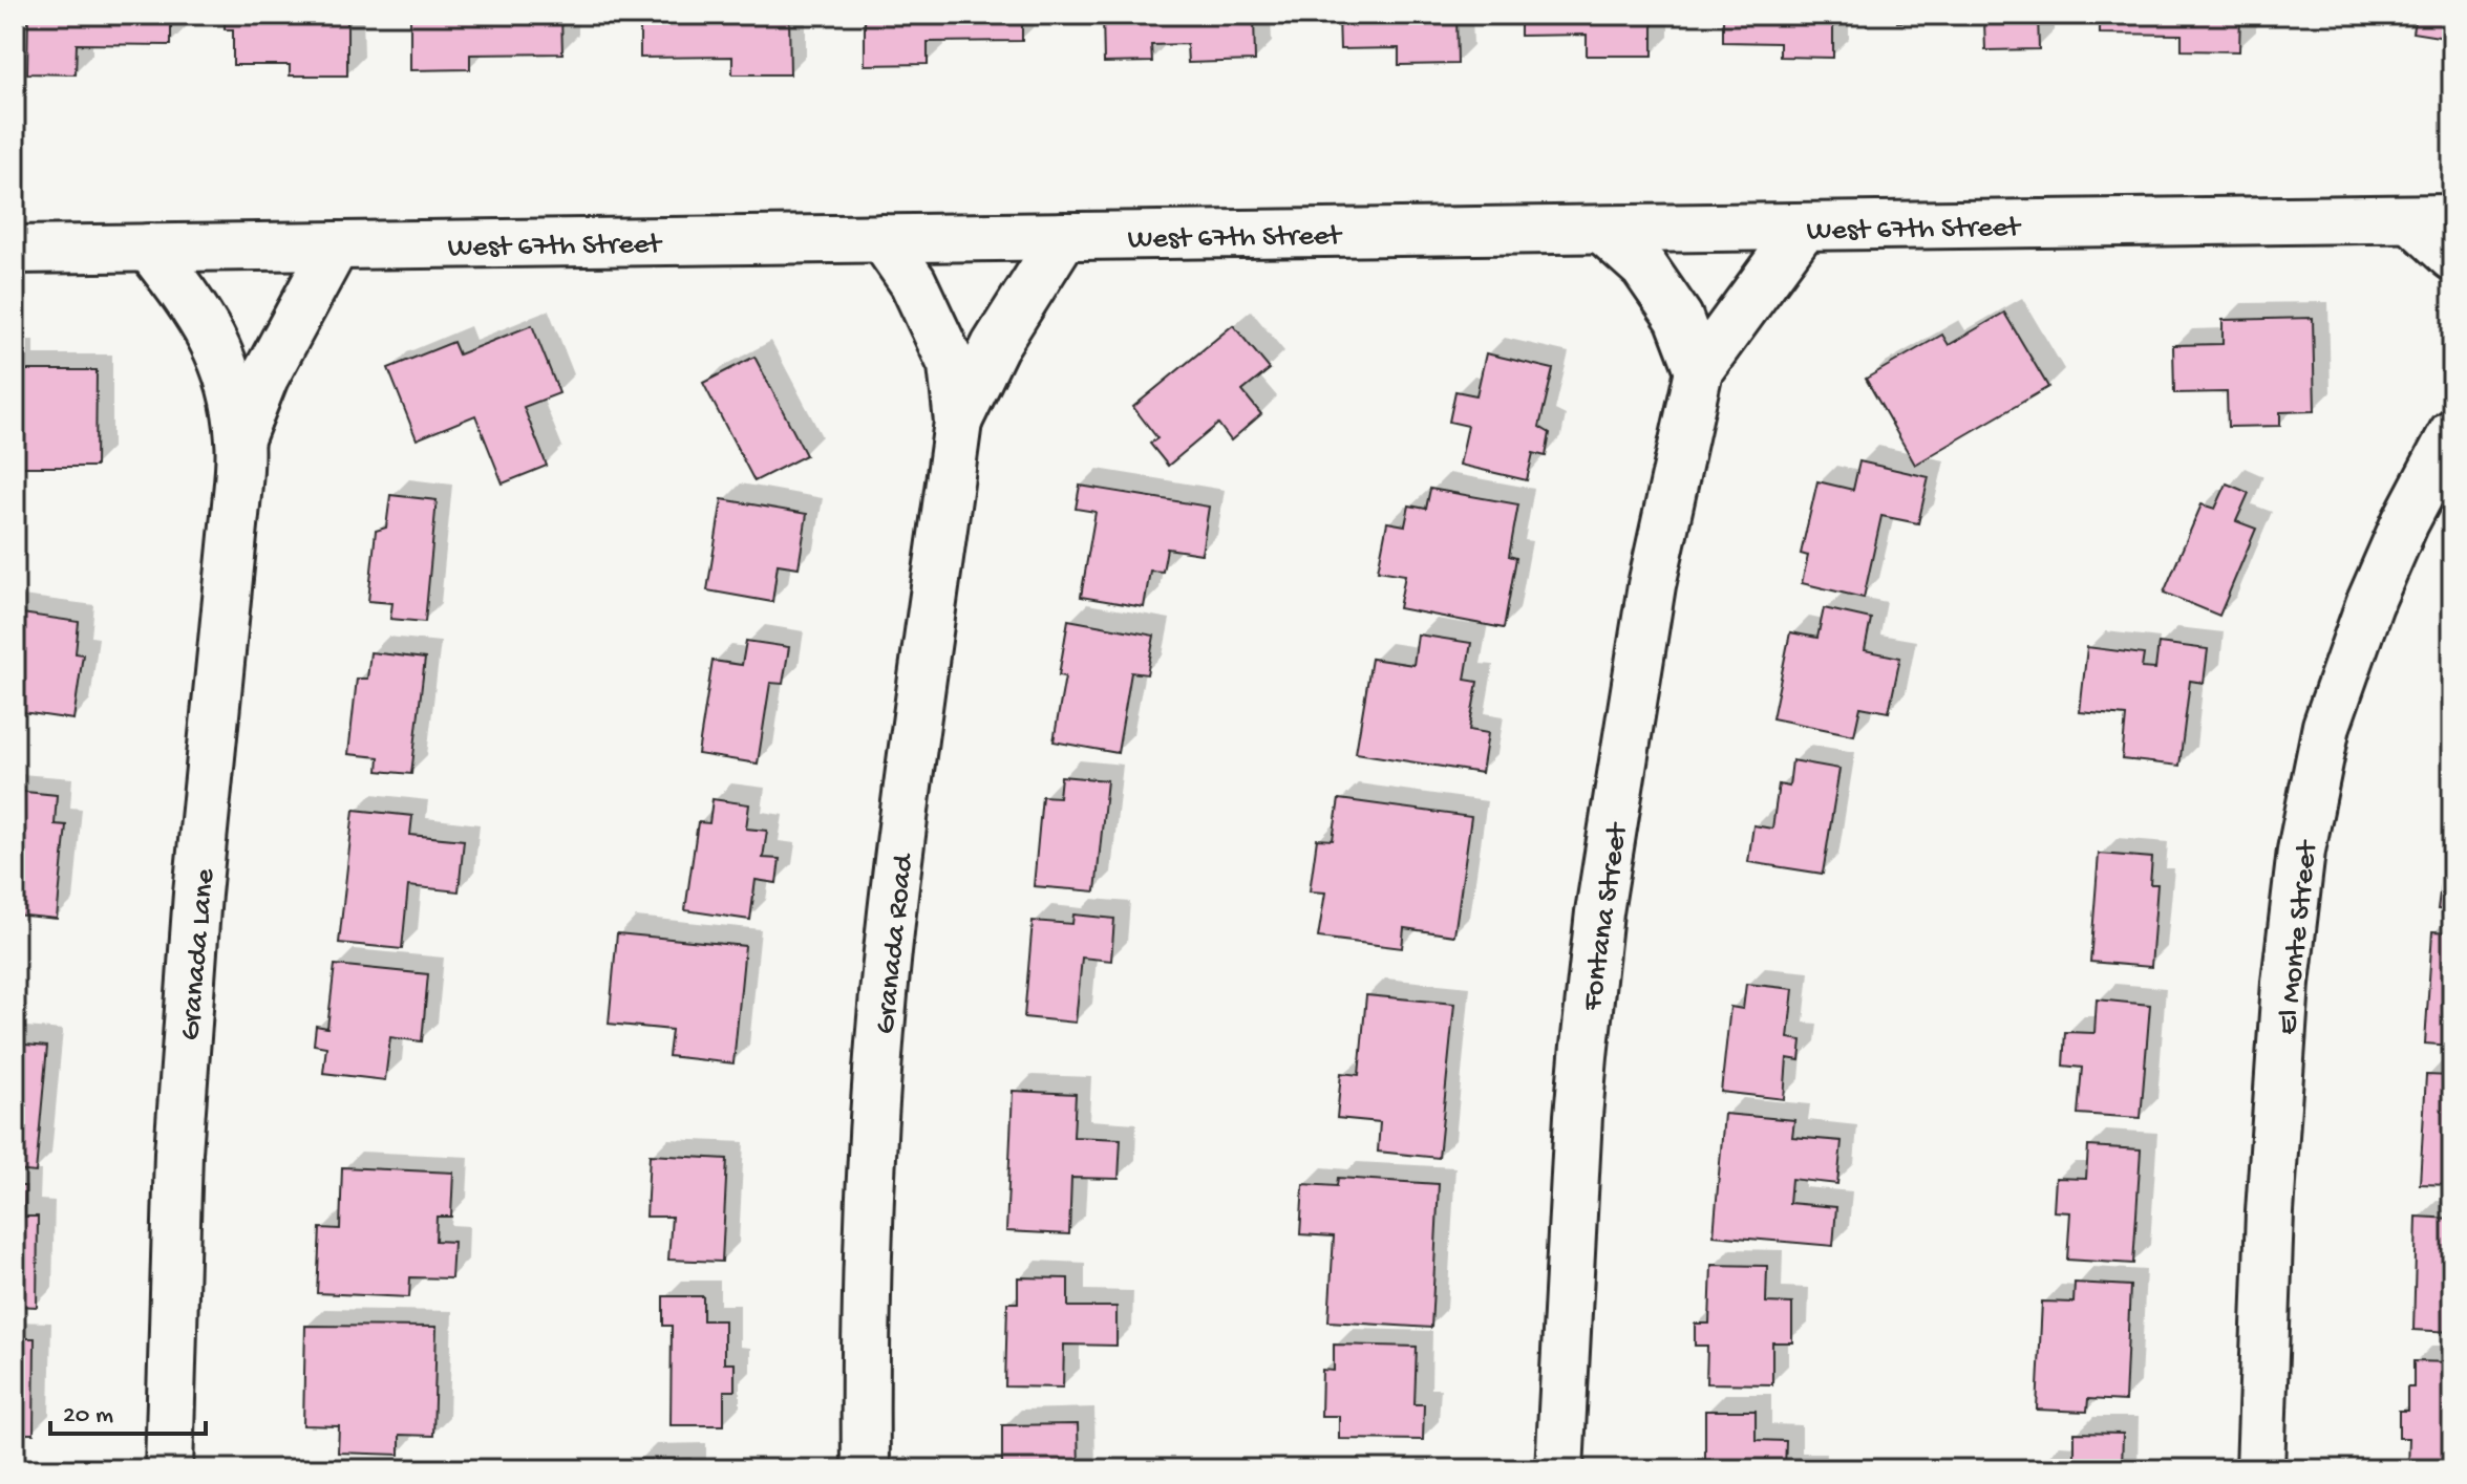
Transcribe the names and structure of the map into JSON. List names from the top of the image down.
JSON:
{
  "streets": {
    "street": [
      "West 67th Street",
      "Fontana Street",
      "El Monte Street",
      "Granada Road",
      "Granada Lane"
    ]
  },
  "crossings": [
    ["West 67th Street", "Fontana Street"],
    ["West 67th Street", "Granada Road"],
    ["West 67th Street", "Granada Lane"]
  ],
  "scale_bar": "20 m"
}
